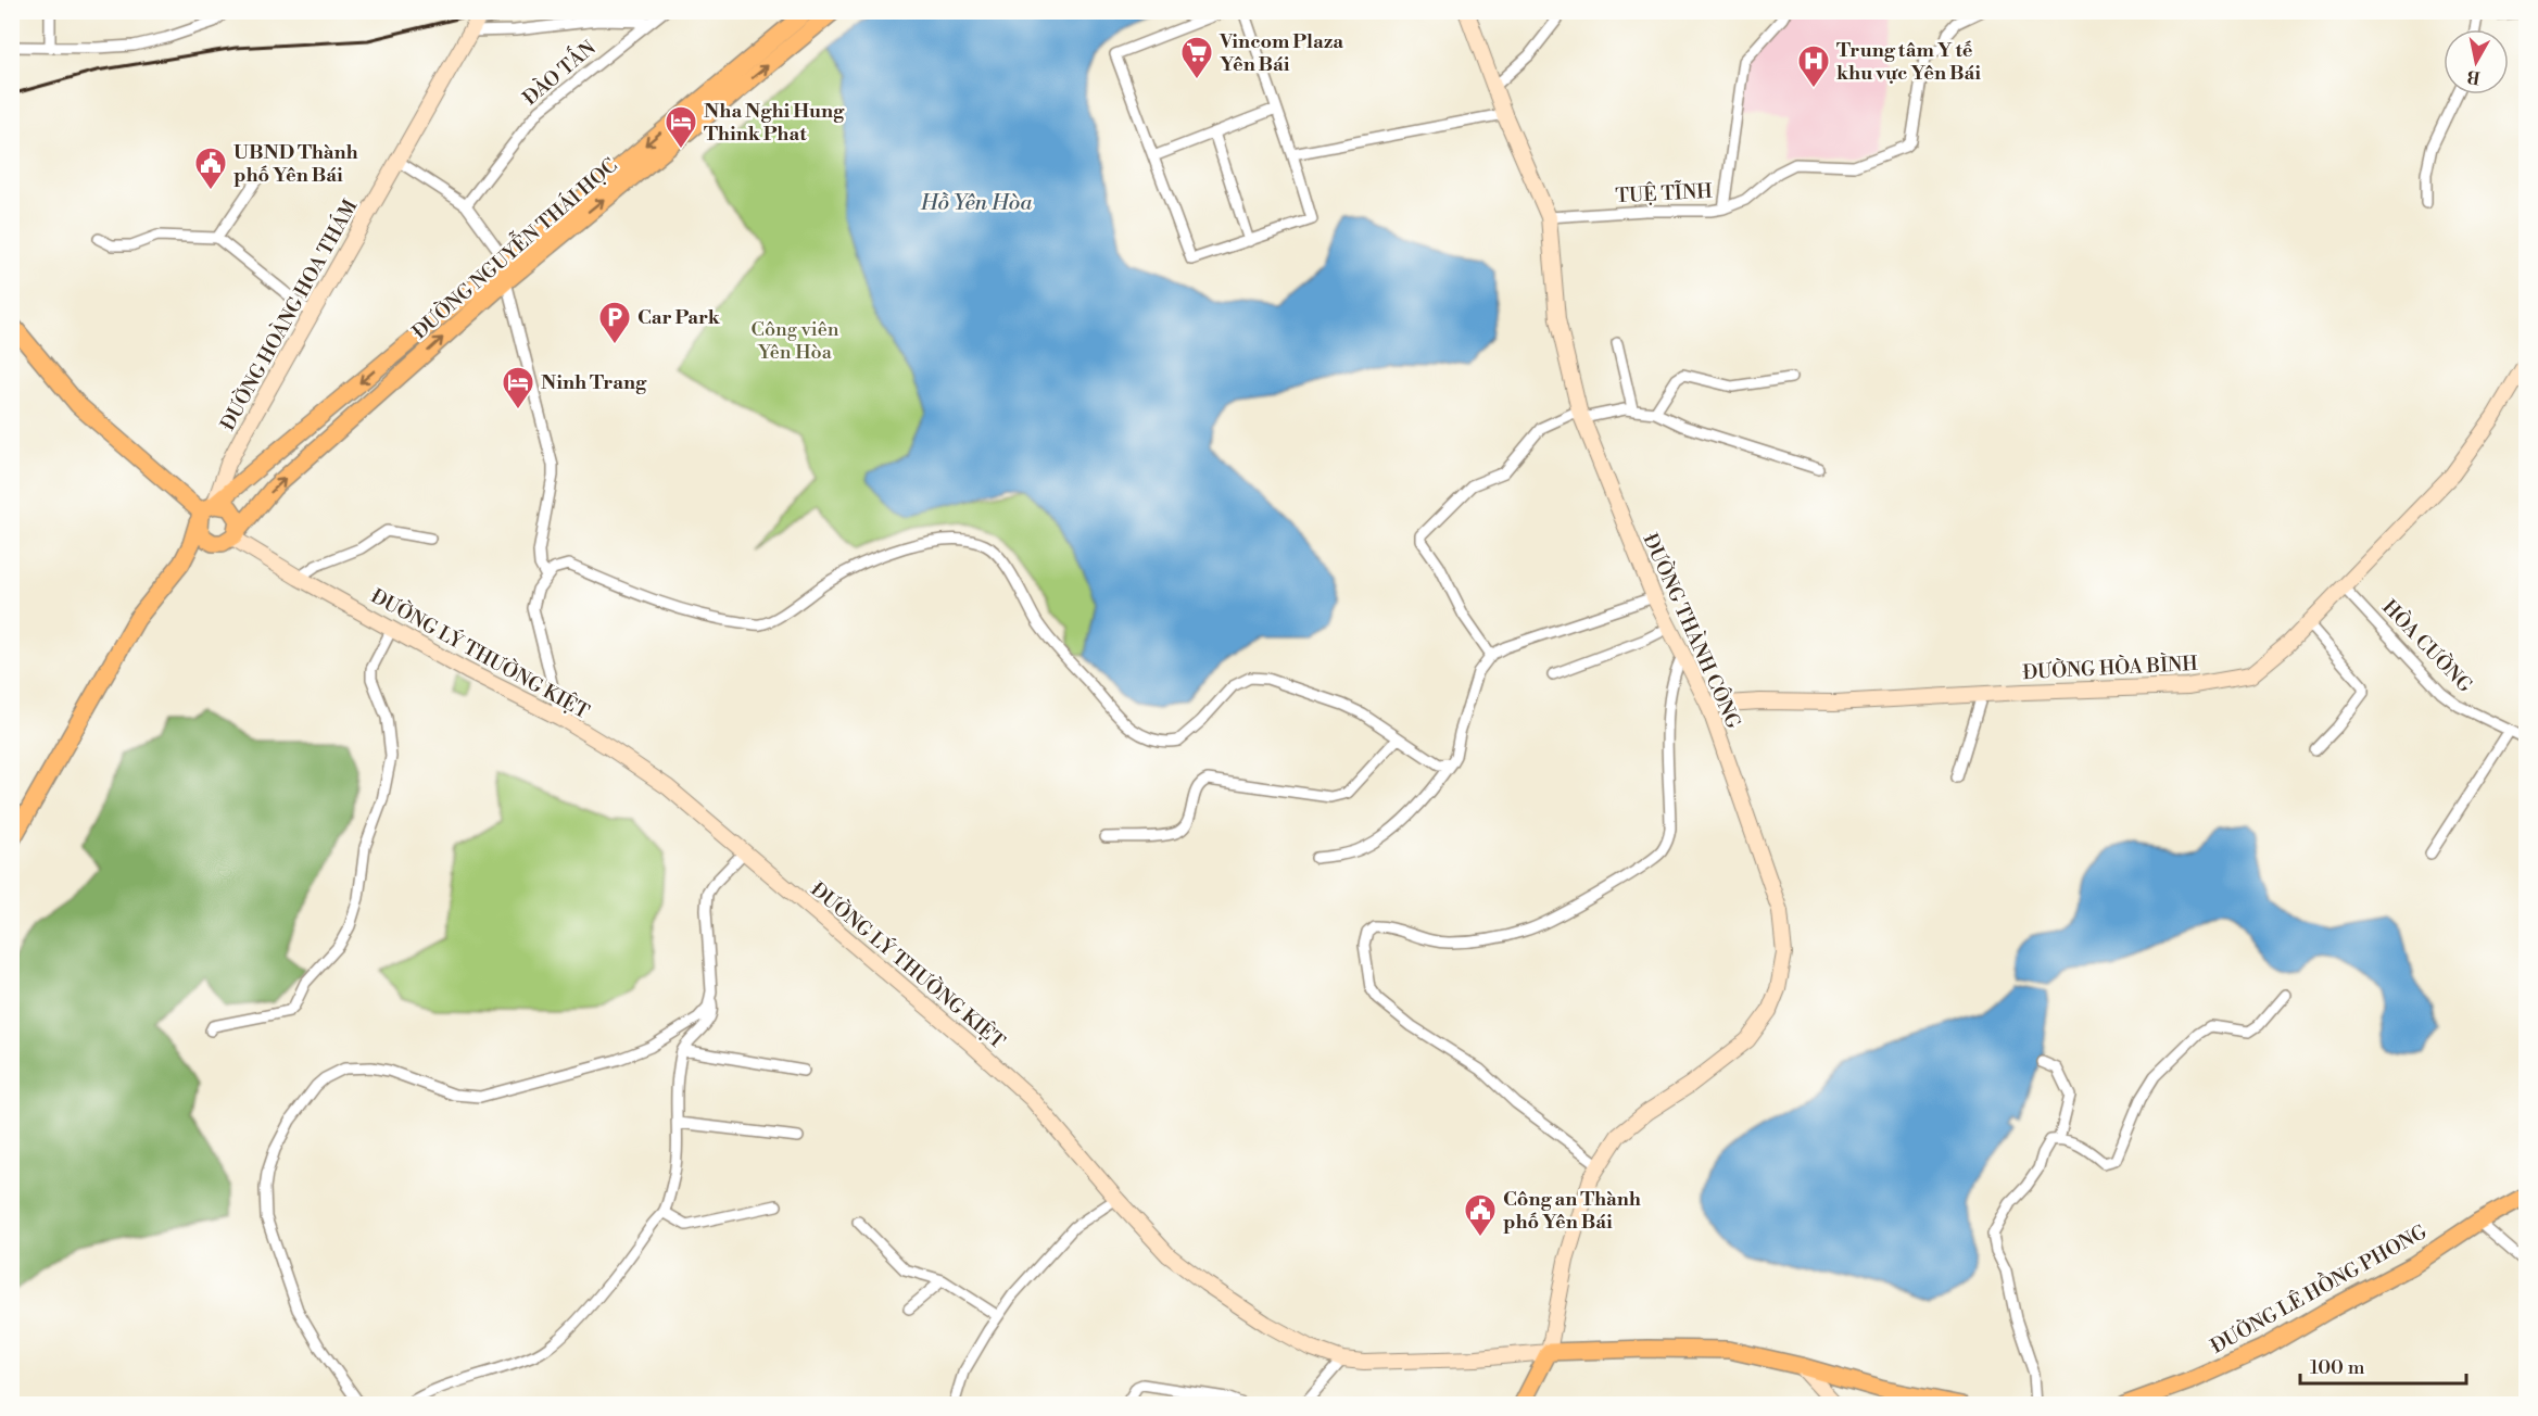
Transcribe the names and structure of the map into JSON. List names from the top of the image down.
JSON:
{
  "streets": {
    "main road": [
      "ĐƯỜNG NGUYỄN THÁI HỌC",
      "ĐƯỜNG HOÀNG HOA THÁM",
      "ĐƯỜNG THÀNH CÔNG",
      "ĐƯỜNG LÝ THƯỜNG KIỆT",
      "ĐƯỜNG HÒA BÌNH",
      "ĐƯỜNG LÊ HỒNG PHONG"
    ],
    "street": ["ĐÀO TẤN", "TUỆ TĨNH", "HÒA CƯỜNG"]
  },
  "crossings": [
    ["TUỆ TĨNH", "ĐƯỜNG THÀNH CÔNG"],
    ["ĐƯỜNG NGUYỄN THÁI HỌC", "ĐƯỜNG HOÀNG HOA THÁM"],
    ["ĐƯỜNG NGUYỄN THÁI HỌC", "ĐƯỜNG LÝ THƯỜNG KIỆT"],
    ["ĐƯỜNG HOÀNG HOA THÁM", "ĐƯỜNG LÝ THƯỜNG KIỆT"],
    ["ĐƯỜNG THÀNH CÔNG", "ĐƯỜNG LÝ THƯỜNG KIỆT"],
    ["ĐƯỜNG THÀNH CÔNG", "ĐƯỜNG HÒA BÌNH"],
    ["HÒA CƯỜNG", "ĐƯỜNG HÒA BÌNH"]
  ],
  "water": ["Hồ Yên Hòa"],
  "parks": ["Công viên Yên Hòa"],
  "places": {
    "supermarket": ["Vincom Plaza Yên Bái"],
    "hospital": ["Trung tâm Y tế khu vực Yên Bái"],
    "hotel": ["Nha Nghi Hung Think Phat", "Ninh Trang"],
    "public building": ["UBND Thành phố Yên Bái", "Công an Thành phố Yên Bái"],
    "parking": ["Car Park"]
  },
  "scale_bar": "100 m",
  "north": "bottom"
}
